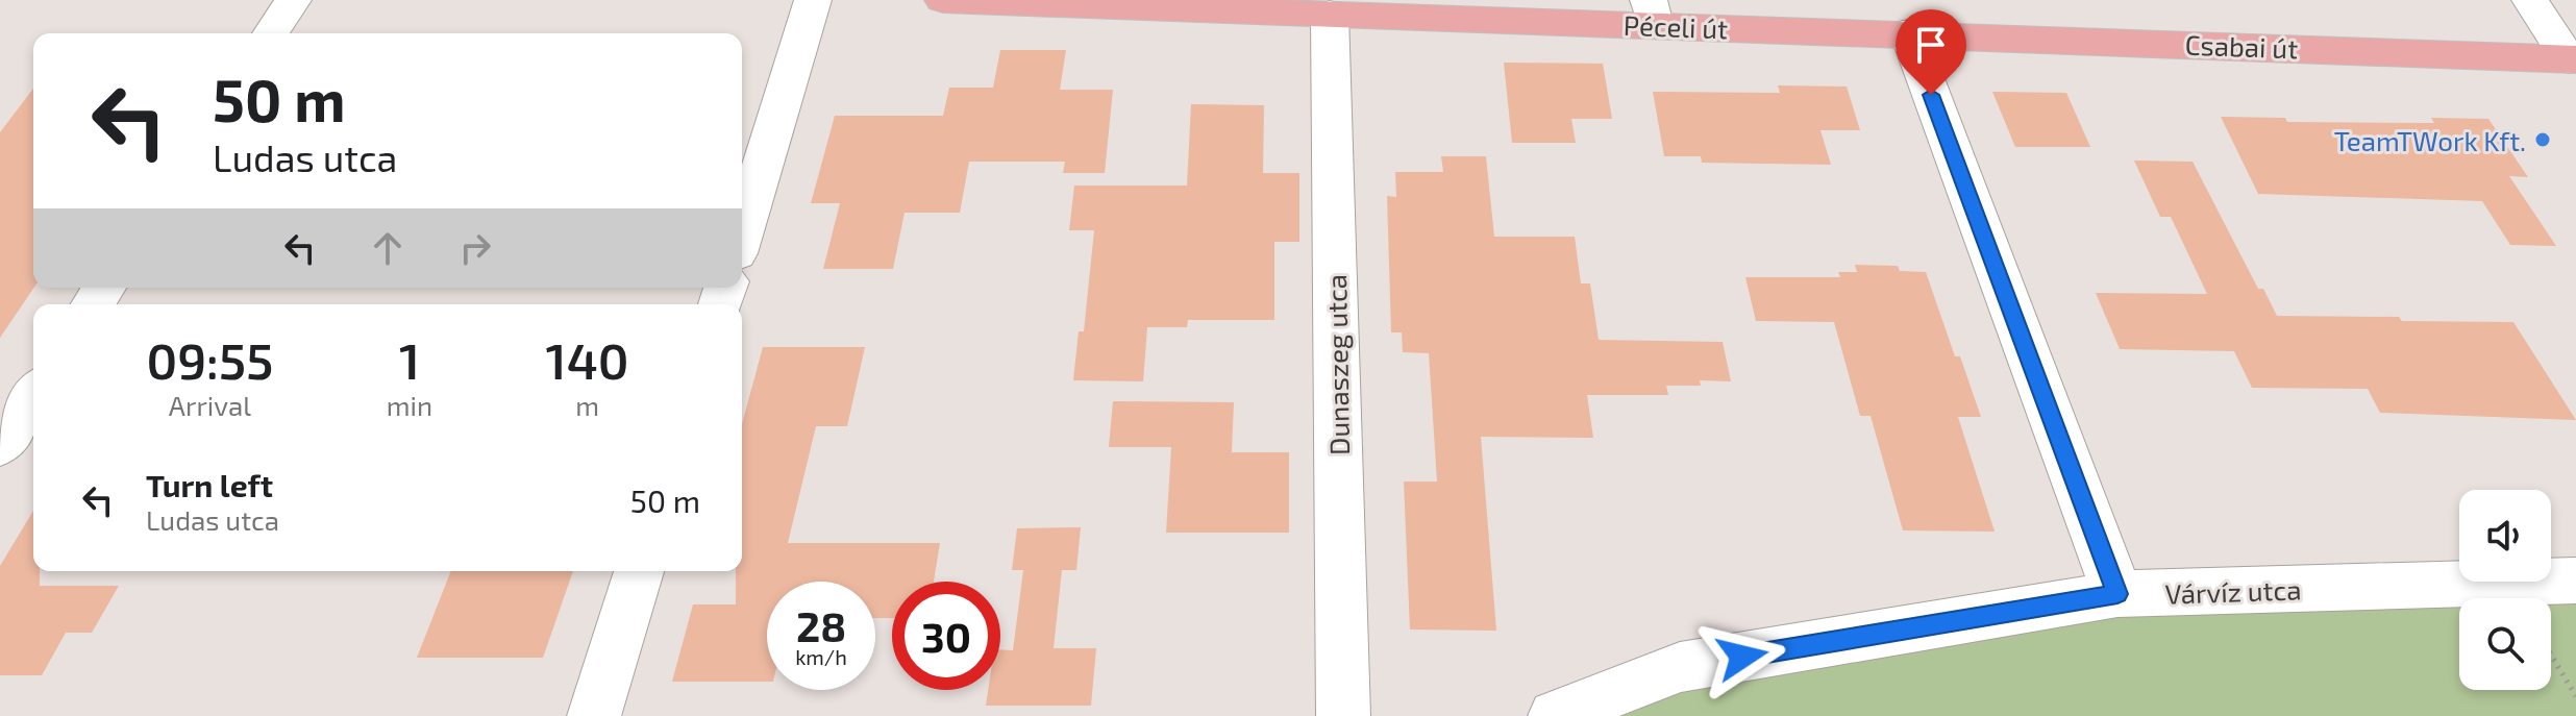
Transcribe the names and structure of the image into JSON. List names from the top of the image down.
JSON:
{
  "streets": {
    "main road": ["Péceli út", "Csabai út"],
    "street": ["Dunaszeg utca", "Várvíz utca"]
  },
  "crossings": [
    ["Péceli út", "Csabai út"],
    ["Péceli út", "Dunaszeg utca"]
  ],
  "places": ["TeamTWork Kft."],
  "page": {
    "turn": ["50 m", "Ludas utca"],
    "eta": [
      "09:55",
      "Arrival",
      "1",
      "min",
      "140",
      "m"
    ],
    "list": [
      {
        "name": "Turn left",
        "note": "Ludas utca",
        "value": "50 m"
      }
    ],
    "speed": "28 km/h",
    "limit": "30"
  }
}
